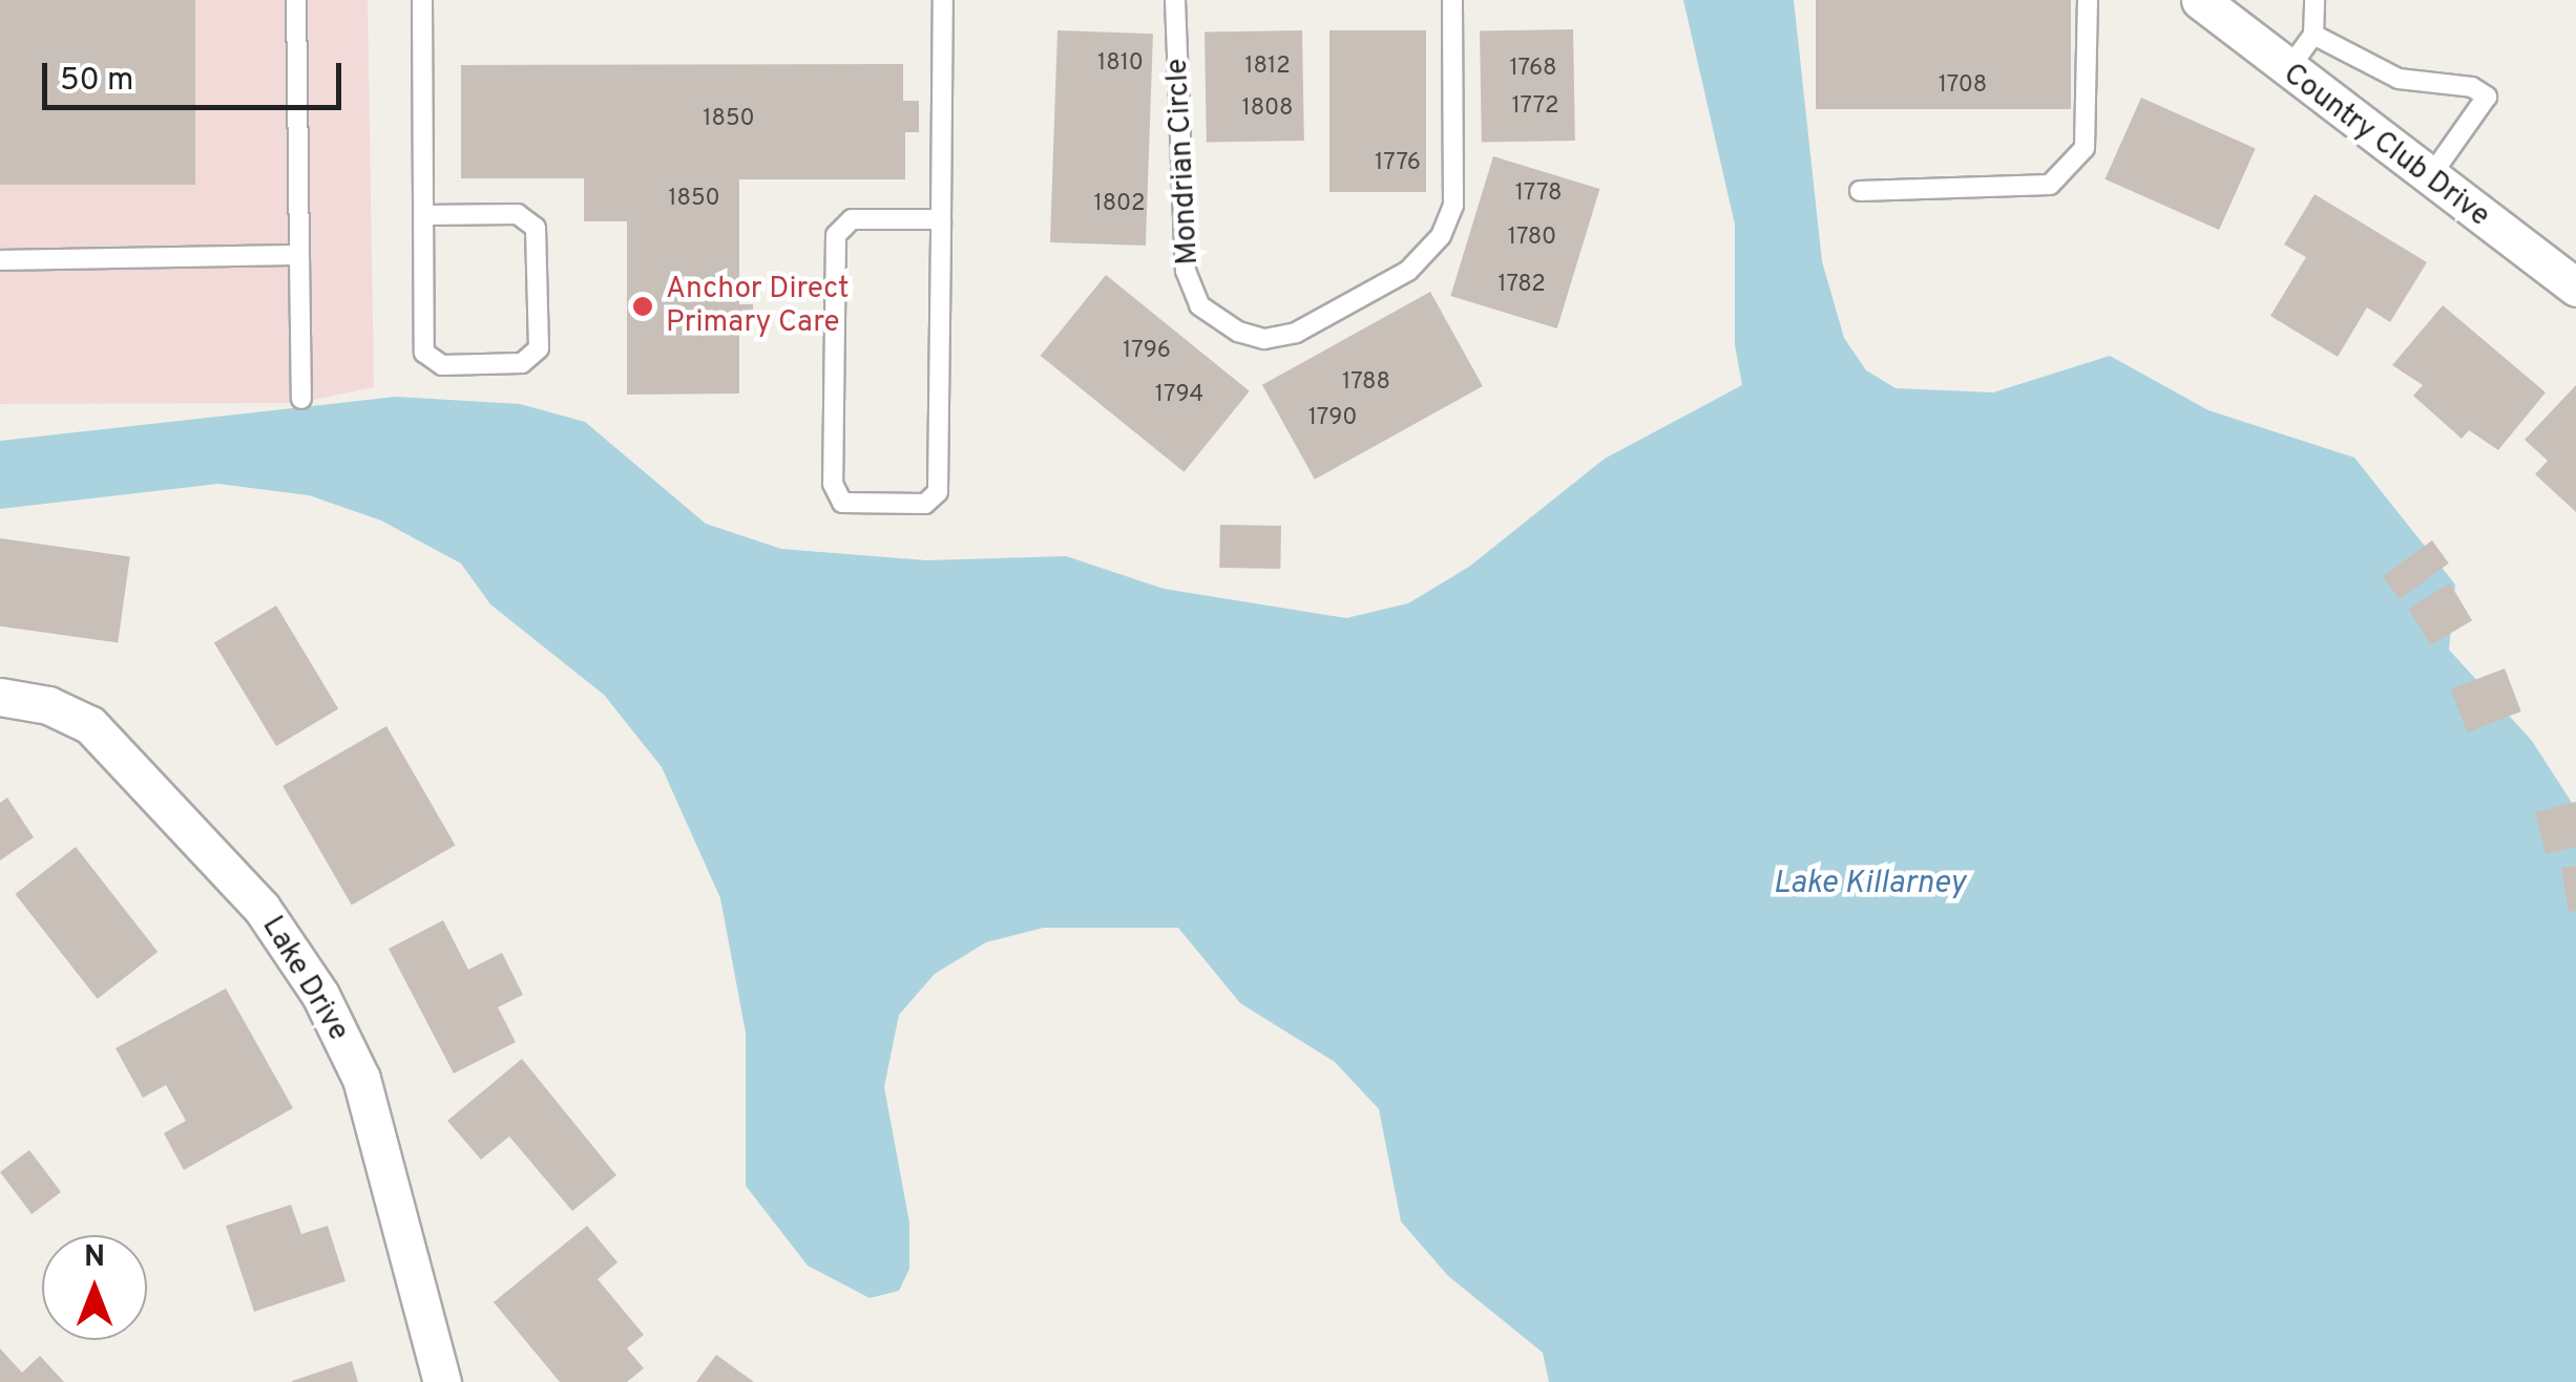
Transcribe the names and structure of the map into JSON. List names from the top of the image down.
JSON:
{
  "streets": {
    "street": ["Country Club Drive", "Lake Drive"],
    "lane": ["Mondrian Circle"]
  },
  "water": ["Lake Killarney"],
  "places": ["Anchor Direct Primary Care"],
  "house_numbers": [
    "1810",
    "1812",
    "1768",
    "1708",
    "1772",
    "1808",
    "1850",
    "1776",
    "1778",
    "1850",
    "1802",
    "1780",
    "1782",
    "1796",
    "1788",
    "1794",
    "1790"
  ],
  "scale_bar": "50 m",
  "north": "top"
}
